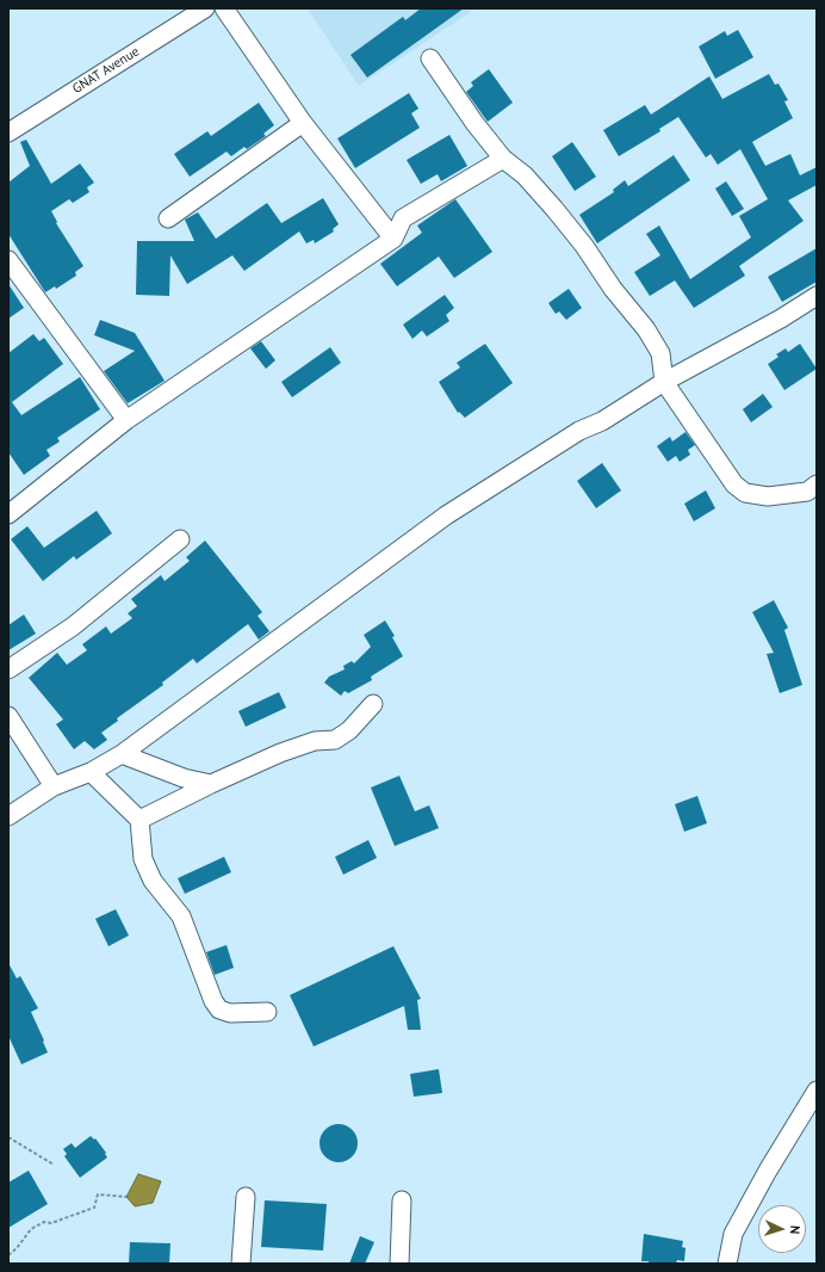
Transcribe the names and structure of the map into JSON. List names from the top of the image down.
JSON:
{
  "streets": {
    "street": ["GNAT Avenue"]
  },
  "north": "right"
}
